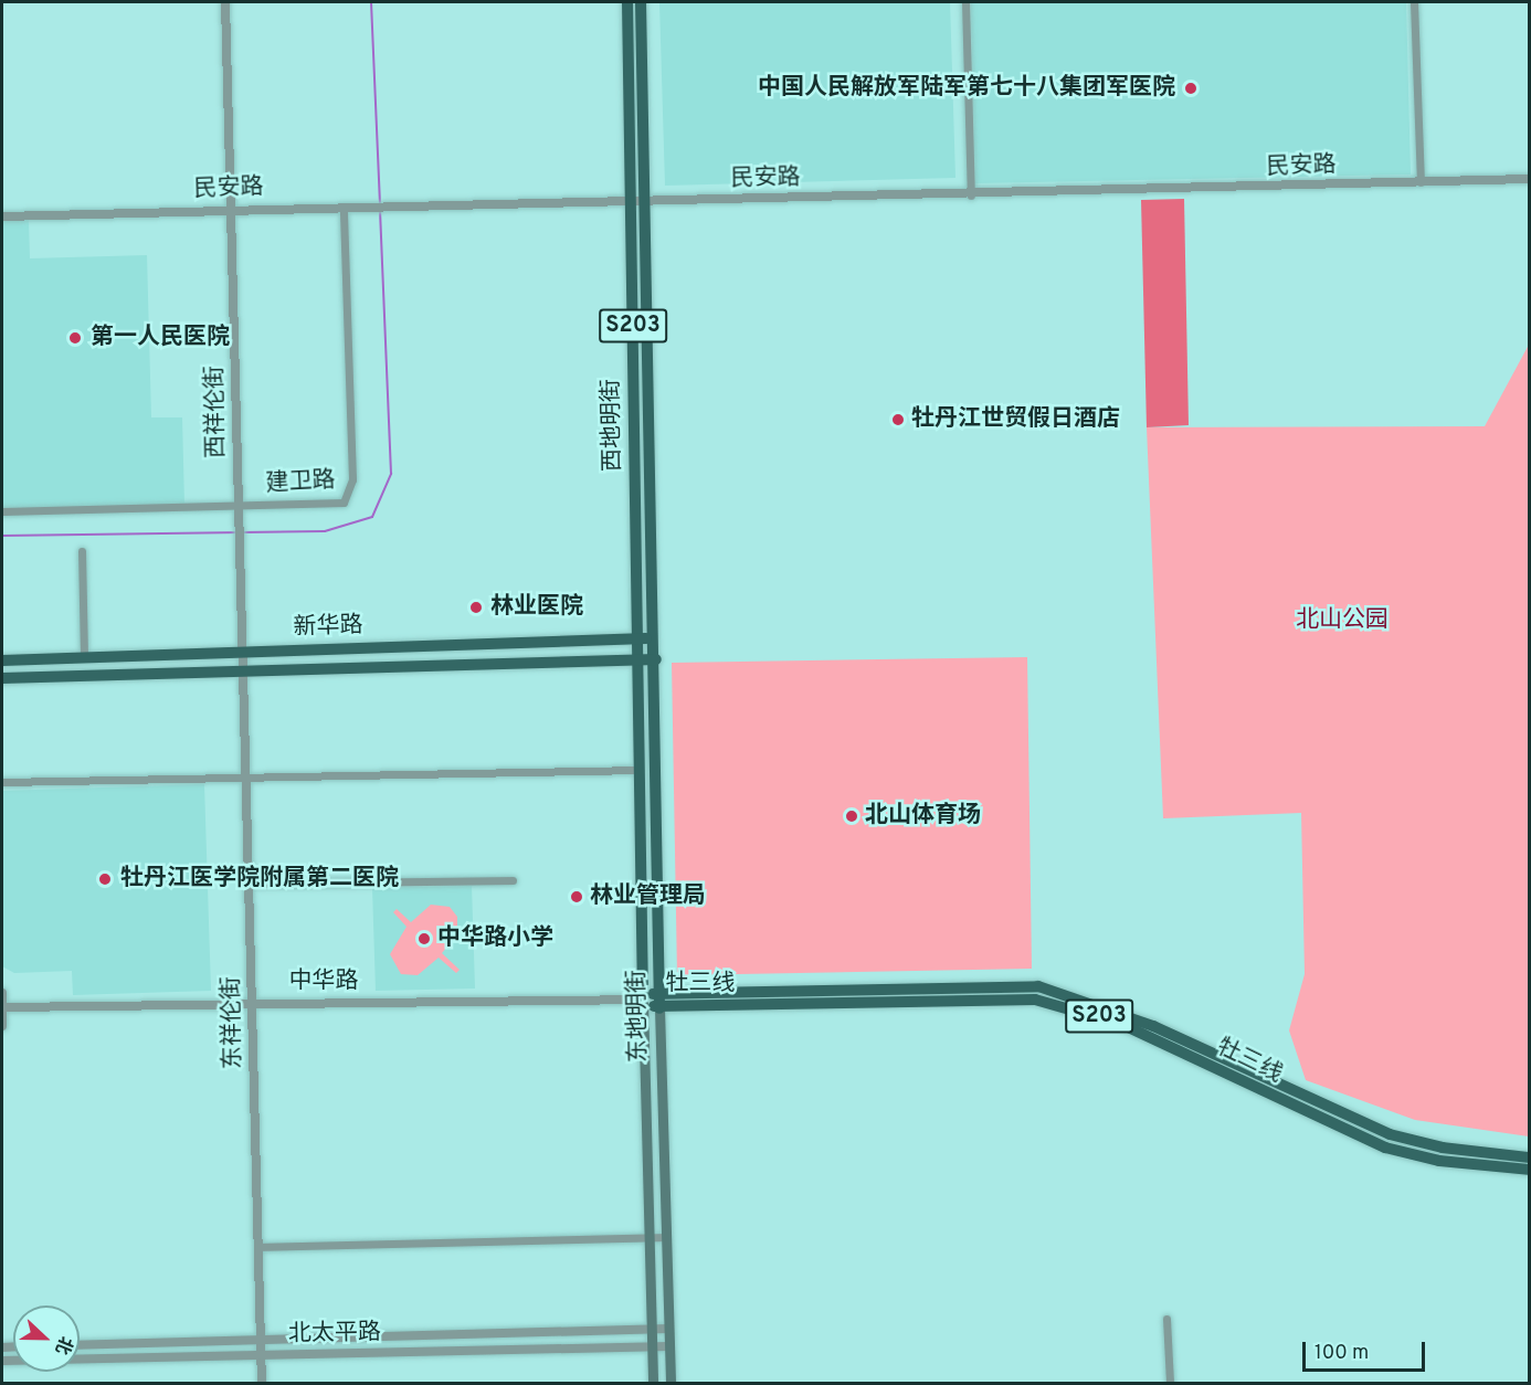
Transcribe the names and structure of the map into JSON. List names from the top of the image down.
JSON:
{
  "streets": {
    "main road": [
      "S203",
      "西地明街",
      "新华路",
      "牡三线",
      "东地明街"
    ],
    "street": [
      "民安路",
      "西祥伦街",
      "建卫路",
      "中华路",
      "东祥伦街",
      "北太平路"
    ]
  },
  "crossings": [
    ["民安路", "西祥伦街"],
    ["民安路", "西地明街"],
    ["民安路", "建卫路"],
    ["西祥伦街", "建卫路"],
    ["西祥伦街", "新华路"],
    ["西祥伦街", "东祥伦街"],
    ["西地明街", "新华路"],
    ["西地明街", "东地明街"],
    ["新华路", "东地明街"],
    ["新华路", "东祥伦街"],
    ["中华路", "牡三线"],
    ["中华路", "东地明街"],
    ["中华路", "东祥伦街"],
    ["牡三线", "东地明街"],
    ["东地明街", "北太平路"],
    ["东祥伦街", "北太平路"]
  ],
  "parks": ["北山公园"],
  "places": [
    "中国人民解放军陆军第七十八集团军医院",
    "第一人民医院",
    "牡丹江世贸假日酒店",
    "林业医院",
    "北山体育场",
    "牡丹江医学院附属第二医院",
    "林业管理局",
    "中华路小学"
  ],
  "scale_bar": "100 m",
  "north": "right"
}
